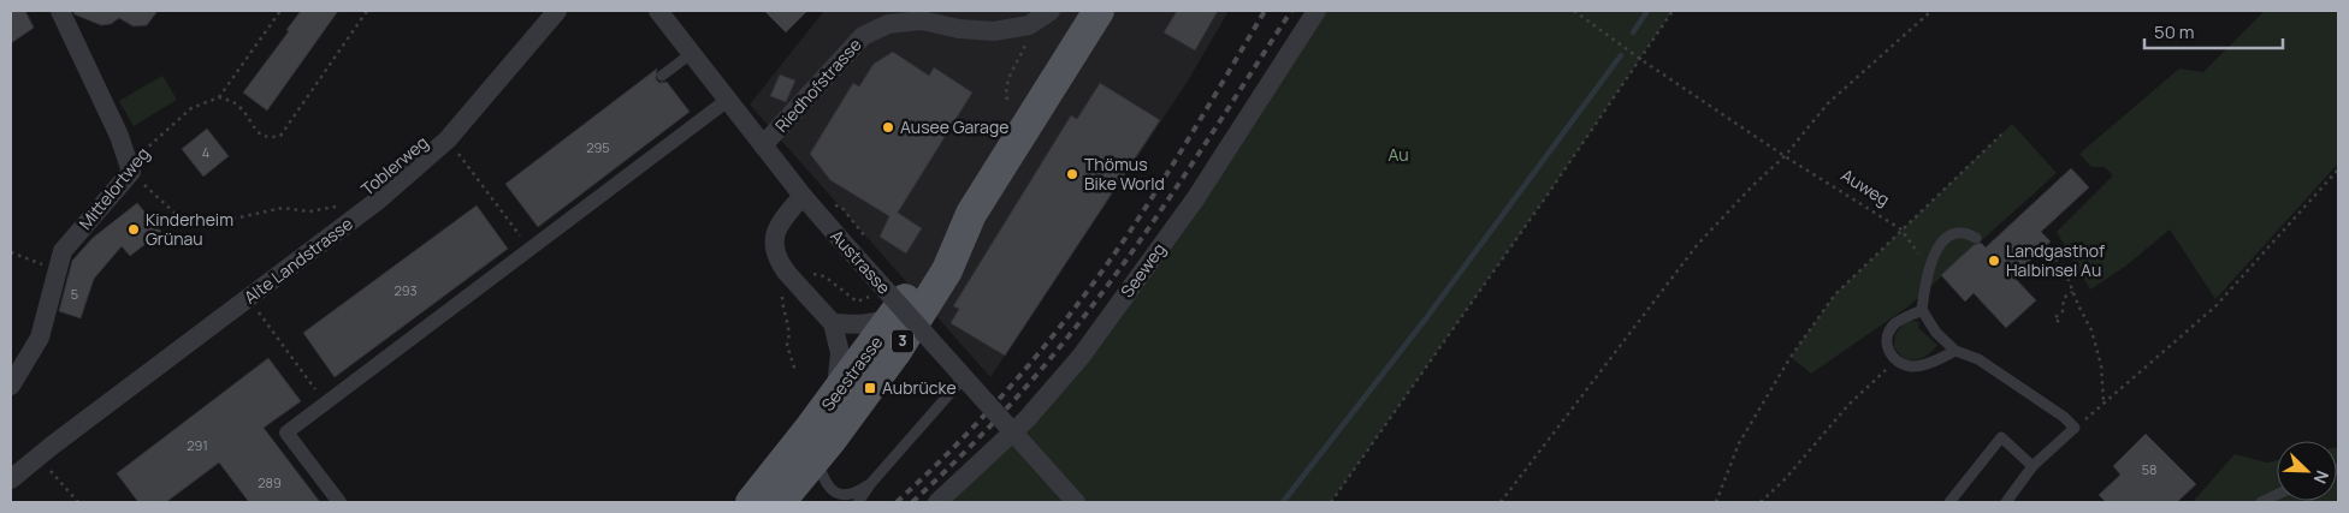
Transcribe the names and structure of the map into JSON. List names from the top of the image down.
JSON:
{
  "streets": {
    "main road": ["3", "Seestrasse"],
    "street": [
      "Riedhofstrasse",
      "Mittelortweg",
      "Alte Landstrasse",
      "Austrasse",
      "Seeweg"
    ],
    "path": ["Toblerweg", "Auweg"]
  },
  "crossings": [
    ["Riedhofstrasse", "Austrasse"],
    ["Toblerweg", "Mittelortweg"]
  ],
  "parks": ["Au"],
  "places": {
    "other": [
      "Ausee Garage",
      "Thömus Bike World",
      "Kinderheim Grünau",
      "Landgasthof Halbinsel Au"
    ],
    "transit": ["Aubrücke"]
  },
  "house_numbers": [
    "295",
    "4",
    "293",
    "5",
    "291",
    "58",
    "289"
  ],
  "scale_bar": "50 m",
  "north": "bottom right"
}
